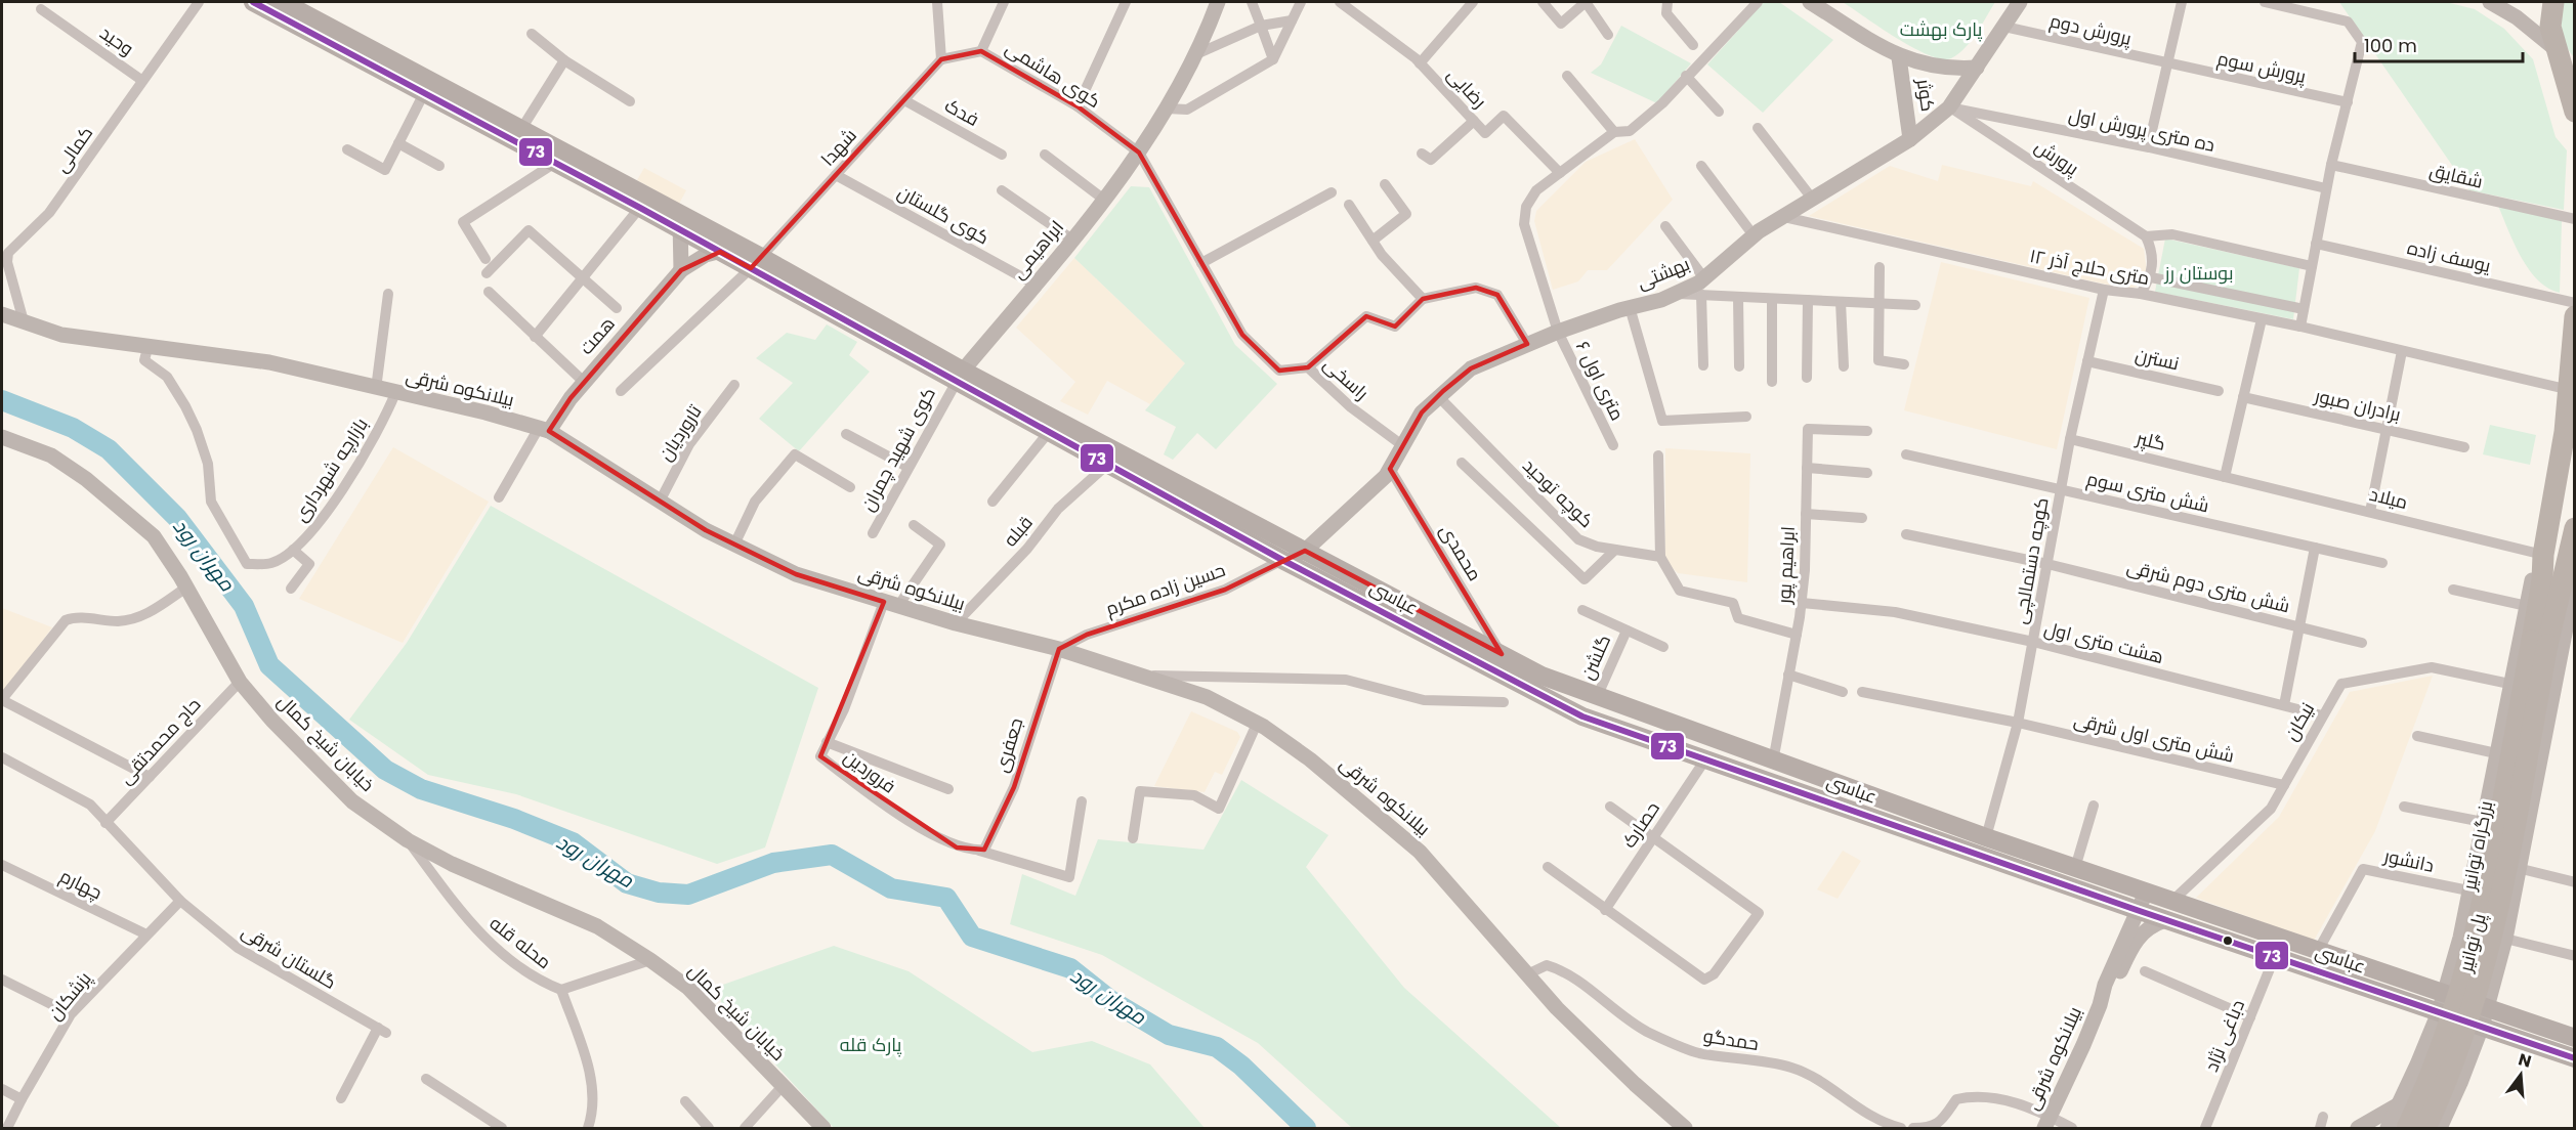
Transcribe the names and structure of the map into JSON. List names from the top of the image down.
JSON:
{
  "streets": {
    "highway": ["بزرگراه توانیر", "پل توانیر"],
    "main road": ["عباسى"],
    "street": [
      "پرورش دوم",
      "وحید",
      "پرورش سوم",
      "کوی هاشمی",
      "رضایی",
      "کوثر",
      "فدک",
      "ده متری پرورش اول",
      "شهدا",
      "کمالی",
      "پرورش",
      "شقایق",
      "کوی گلستان",
      "ابراهیمی",
      "یوسف زاده",
      "۱۲ متری حلاج آذر",
      "بهشتی",
      "همت",
      "نسترن",
      "راسخی",
      "۶ متری اول",
      "بیلانکوه شرقی",
      "برادران صبور",
      "تاروردیان",
      "گلپر",
      "کوی شهید چمران",
      "بازارچه شهرداری",
      "شش متری سوم",
      "کوچه توحید",
      "میلاد",
      "قبله",
      "محمدی",
      "کوچه دستمالچی",
      "ابراهیم پور",
      "شش متری دوم شرقی",
      "حسین زاده مکرم",
      "هشت متری اول",
      "گلشن",
      "نیکان",
      "شش متری اول شرقی",
      "حاج محمدتقی",
      "خیابان شیخ کمال",
      "جعفری",
      "فروردین",
      "حصارک",
      "دانشور",
      "چهارم",
      "محله قله",
      "گلستان شرقی",
      "پزشکان",
      "دباغی نژاد",
      "حمدگو"
    ]
  },
  "crossings": [
    ["پرورش دوم", "پرورش سوم"],
    ["پرورش دوم", "بهشتی"],
    ["وحید", "کمالی"],
    ["کوی هاشمی", "شهدا"],
    ["کوی هاشمی", "ابراهیمی"],
    ["کوی هاشمی", "راسخی"],
    ["کوثر", "بهشتی"],
    ["فدک", "شهدا"],
    ["ده متری پرورش اول", "پرورش"],
    ["ده متری پرورش اول", "بهشتی"],
    ["شهدا", "کوی گلستان"],
    ["شهدا", "عباسى"],
    ["کمالی", "بیلانکوه شرقی"],
    ["پرورش", "بهشتی"],
    ["کوی گلستان", "ابراهیمی"],
    ["ابراهیمی", "راسخی"],
    ["ابراهیمی", "کوی شهید چمران"],
    ["ابراهیمی", "عباسى"],
    ["۱۲ متری حلاج آذر", "بهشتی"],
    ["۱۲ متری حلاج آذر", "کوچه دستمالچی"],
    ["۱۲ متری حلاج آذر", "بزرگراه توانیر"],
    ["بهشتی", "راسخی"],
    ["بهشتی", "۶ متری اول"],
    ["بهشتی", "کوچه توحید"],
    ["بهشتی", "محمدی"],
    ["بهشتی", "عباسى"],
    ["همت", "بیلانکوه شرقی"],
    ["همت", "عباسى"],
    ["نسترن", "کوچه دستمالچی"],
    ["بیلانکوه شرقی", "تاروردیان"],
    ["بیلانکوه شرقی", "بازارچه شهرداری"],
    ["بیلانکوه شرقی", "قبله"],
    ["بیلانکوه شرقی", "حسین زاده مکرم"],
    ["بیلانکوه شرقی", "عباسى"],
    ["بیلانکوه شرقی", "جعفری"],
    ["بیلانکوه شرقی", "فروردین"],
    ["بیلانکوه شرقی", "حمدگو"],
    ["گلپر", "میلاد"],
    ["گلپر", "کوچه دستمالچی"],
    ["کوی شهید چمران", "عباسى"],
    ["شش متری سوم", "کوچه دستمالچی"],
    ["میلاد", "بزرگراه توانیر"],
    ["قبله", "عباسى"],
    ["محمدی", "عباسى"],
    ["کوچه دستمالچی", "شش متری دوم شرقی"],
    ["کوچه دستمالچی", "عباسى"],
    ["کوچه دستمالچی", "هشت متری اول"],
    ["کوچه دستمالچی", "شش متری اول شرقی"],
    ["ابراهیم پور", "عباسى"],
    ["ابراهیم پور", "هشت متری اول"],
    ["حسین زاده مکرم", "عباسى"],
    ["حسین زاده مکرم", "جعفری"],
    ["عباسى", "گلشن"],
    ["عباسى", "نیکان"],
    ["عباسى", "حصارک"],
    ["عباسى", "بزرگراه توانیر"],
    ["عباسى", "دانشور"],
    ["عباسى", "دباغی نژاد"],
    ["هشت متری اول", "نیکان"],
    ["نیکان", "شش متری اول شرقی"],
    ["نیکان", "بزرگراه توانیر"],
    ["حاج محمدتقی", "خیابان شیخ کمال"],
    ["حاج محمدتقی", "گلستان شرقی"],
    ["خیابان شیخ کمال", "محله قله"],
    ["جعفری", "فروردین"],
    ["بزرگراه توانیر", "دانشور"],
    ["بزرگراه توانیر", "پل توانیر"],
    ["چهارم", "پزشکان"],
    ["گلستان شرقی", "پزشکان"]
  ],
  "water": ["مهران رود"],
  "parks": ["پارک بهشت", "بوستان رز", "پارک قله"],
  "lines": ["transit line 73"],
  "scale_bar": "100 m",
  "north": "top"
}
